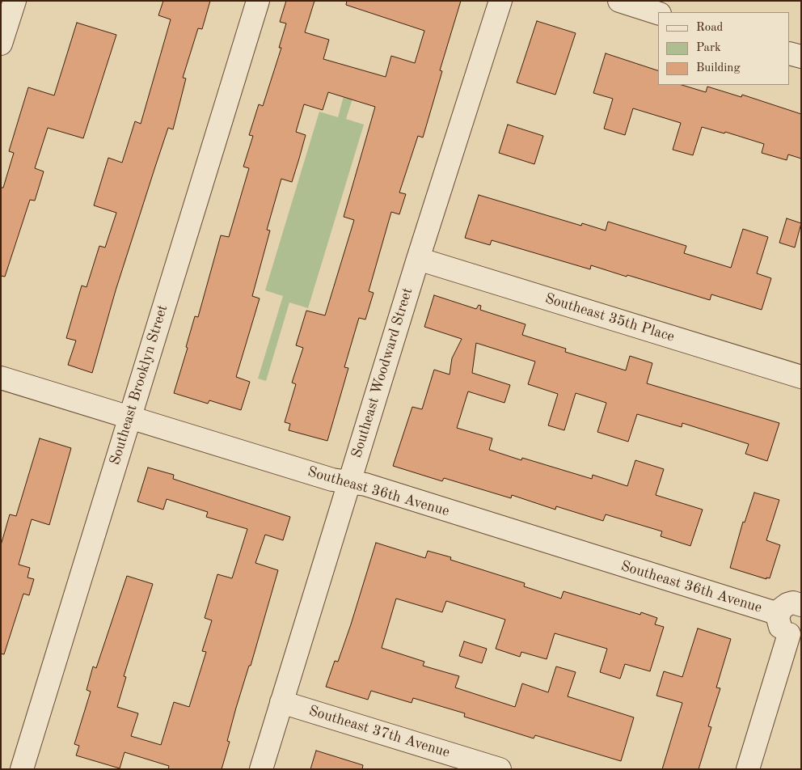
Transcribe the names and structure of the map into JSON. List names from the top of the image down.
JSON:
{
  "streets": {
    "street": [
      "Southeast 35th Place",
      "Southeast Woodward Street",
      "Southeast Brooklyn Street",
      "Southeast 36th Avenue",
      "Southeast 37th Avenue"
    ]
  },
  "crossings": [
    ["Southeast 35th Place", "Southeast Woodward Street"],
    ["Southeast Woodward Street", "Southeast 36th Avenue"],
    ["Southeast Woodward Street", "Southeast 37th Avenue"],
    ["Southeast Brooklyn Street", "Southeast 36th Avenue"]
  ],
  "legend": ["Road", "Park", "Building"]
}
